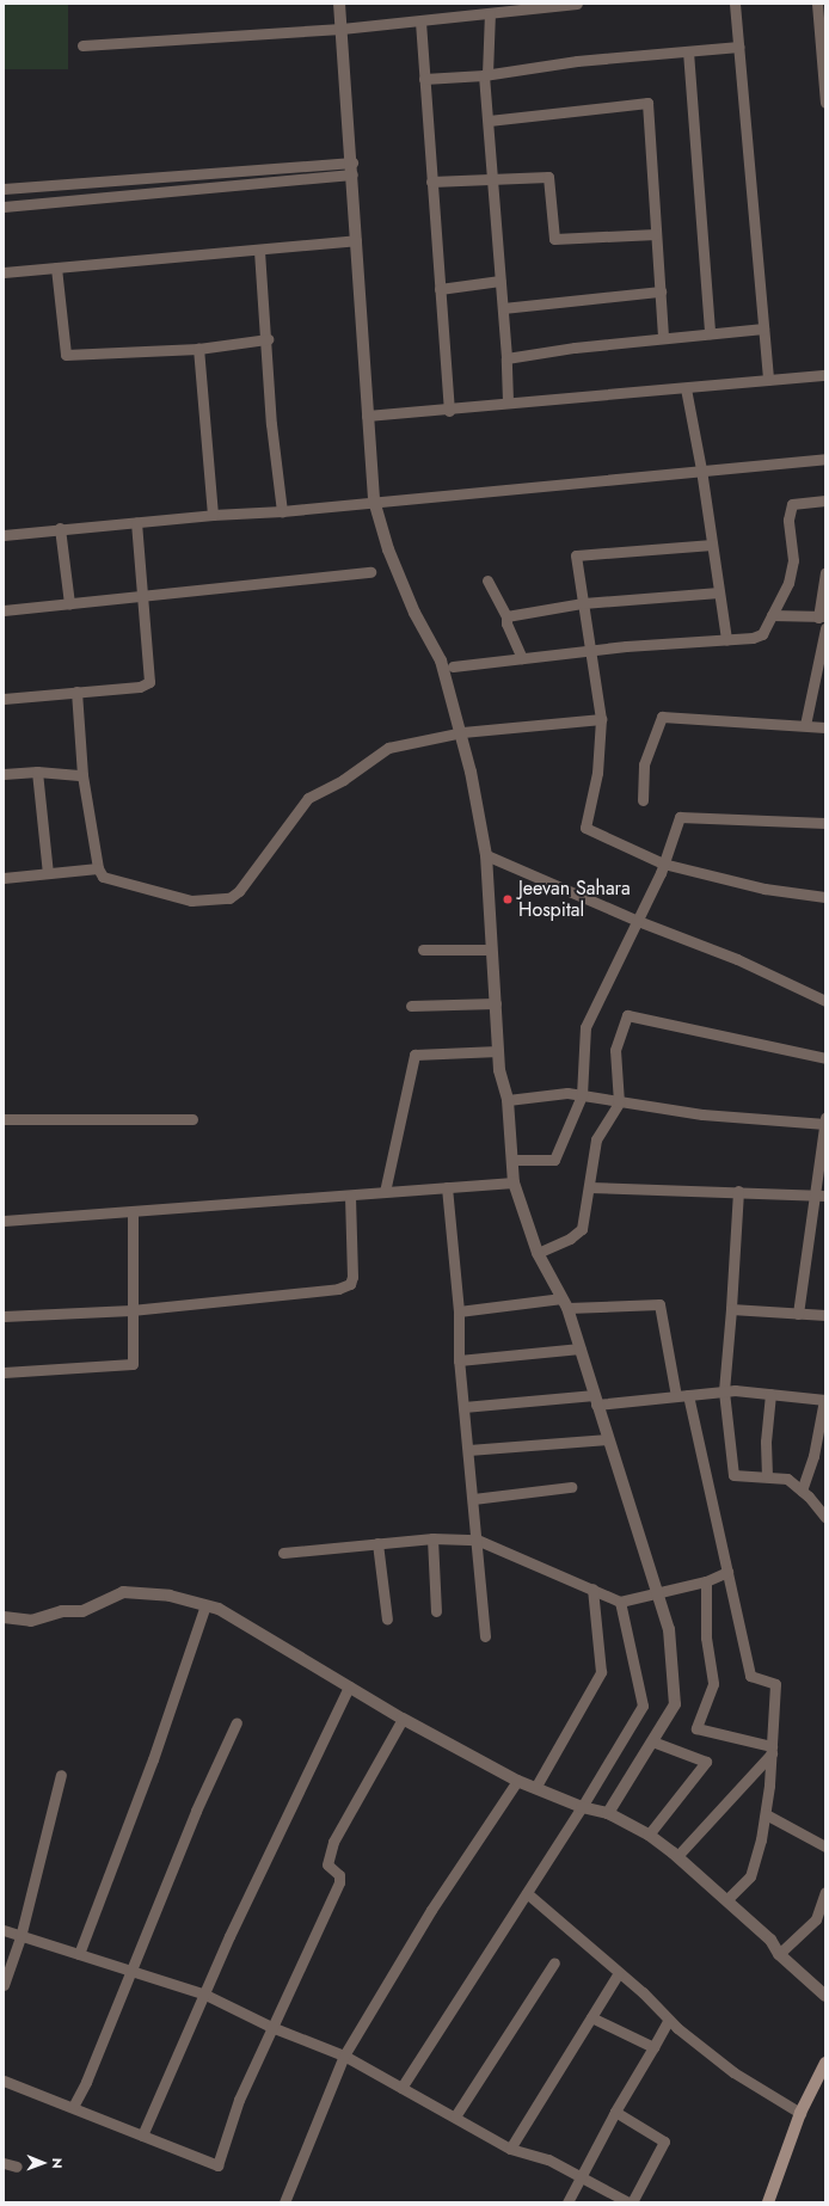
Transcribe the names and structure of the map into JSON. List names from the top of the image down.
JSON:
{
  "places": ["Jeevan Sahara Hospital"],
  "north": "right"
}
